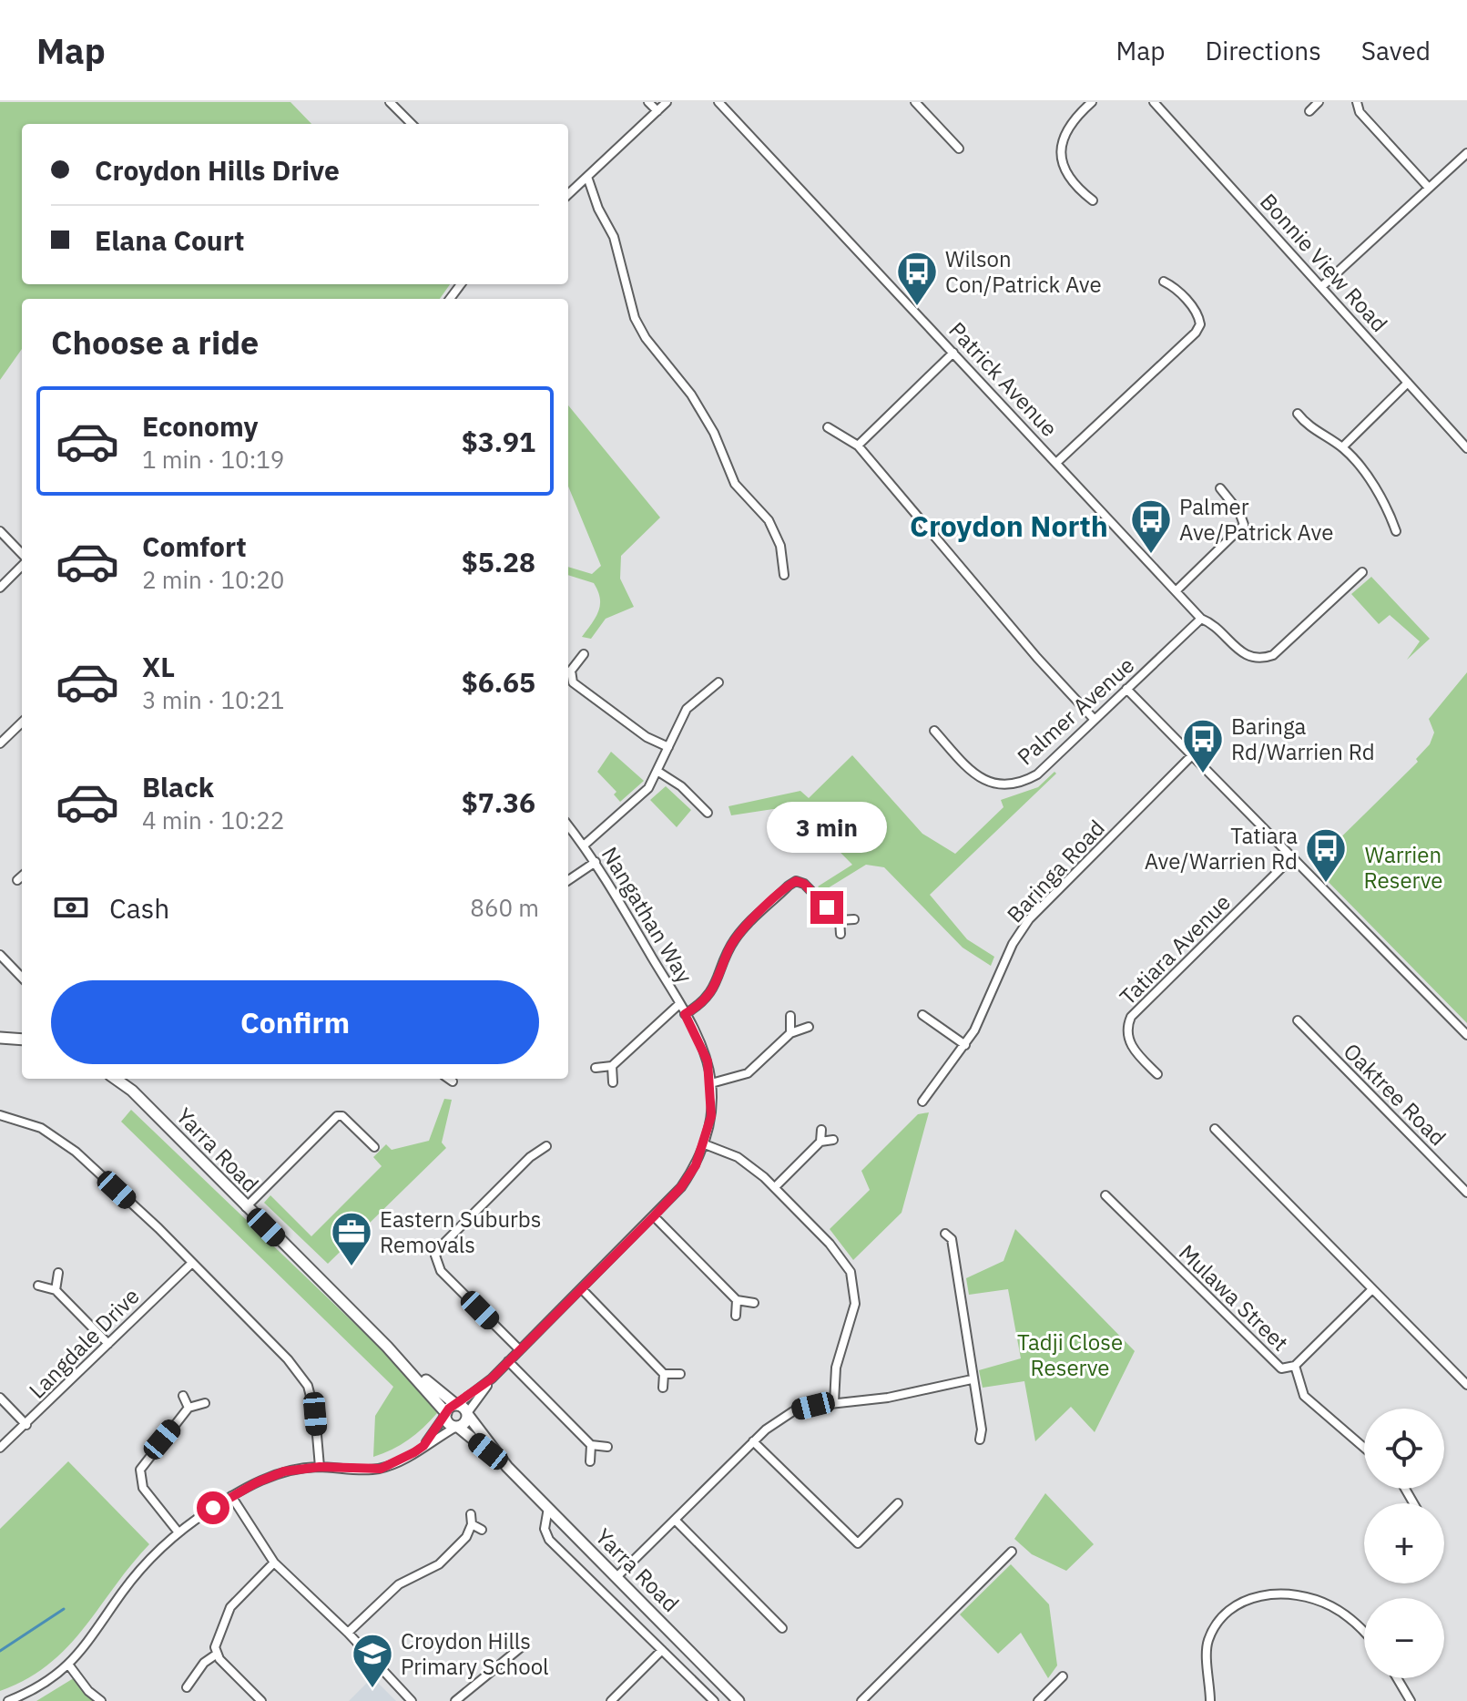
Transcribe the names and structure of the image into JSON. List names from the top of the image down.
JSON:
{
  "streets": {
    "main road": ["Yarra Road"],
    "street": [
      "Bonnie View Road",
      "Patrick Avenue",
      "Palmer Avenue",
      "Baringa Road",
      "Nangathan Way",
      "Tatiara Avenue",
      "Oaktree Road",
      "Mulawa Street",
      "Langdale Drive"
    ]
  },
  "crossings": [
    ["Patrick Avenue", "Palmer Avenue"],
    ["Nangathan Way", "Yarra Road"]
  ],
  "districts": ["Croydon North"],
  "parks": ["Warrien Reserve", "Tadji Close Reserve"],
  "places": {
    "bus stop": [
      "Wilson Con/Patrick Ave",
      "Palmer Ave/Patrick Ave",
      "Baringa Rd/Warrien Rd",
      "Tatiara Ave/Warrien Rd"
    ],
    "office": ["Eastern Suburbs Removals"],
    "school or university": ["Croydon Hills Primary School"]
  },
  "page": {
    "header": "Map",
    "nav": ["Map", "Directions", "Saved"],
    "banner": ["Croydon Hills Drive", "Elana Court"],
    "heading": "Choose a ride",
    "list": [
      {
        "name": "Economy",
        "note": "1 min · 10:19",
        "value": "$3.91"
      },
      {
        "name": "Comfort",
        "note": "2 min · 10:20",
        "value": "$5.28"
      },
      {
        "name": "XL",
        "note": "3 min · 10:21",
        "value": "$6.65"
      },
      {
        "name": "Black",
        "note": "4 min · 10:22",
        "value": "$7.36"
      }
    ],
    "bubble": "3 min",
    "pay": ["Cash", "860 m"],
    "buttons": "Confirm",
    "map_buttons": ["+", "−"]
  }
}
